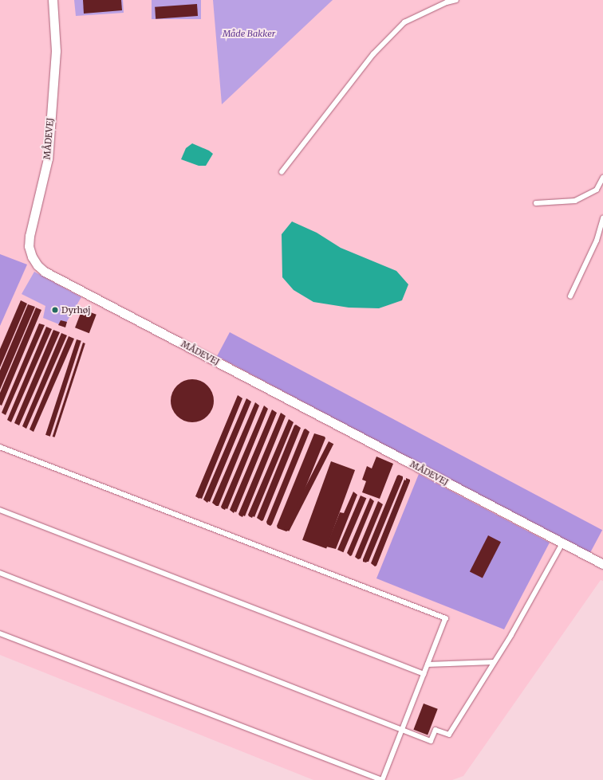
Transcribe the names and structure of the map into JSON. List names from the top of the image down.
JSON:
{
  "streets": {
    "street": ["MÅDEVEJ"]
  },
  "parks": ["Måde Bakker"],
  "places": ["Dyrhøj"]
}
